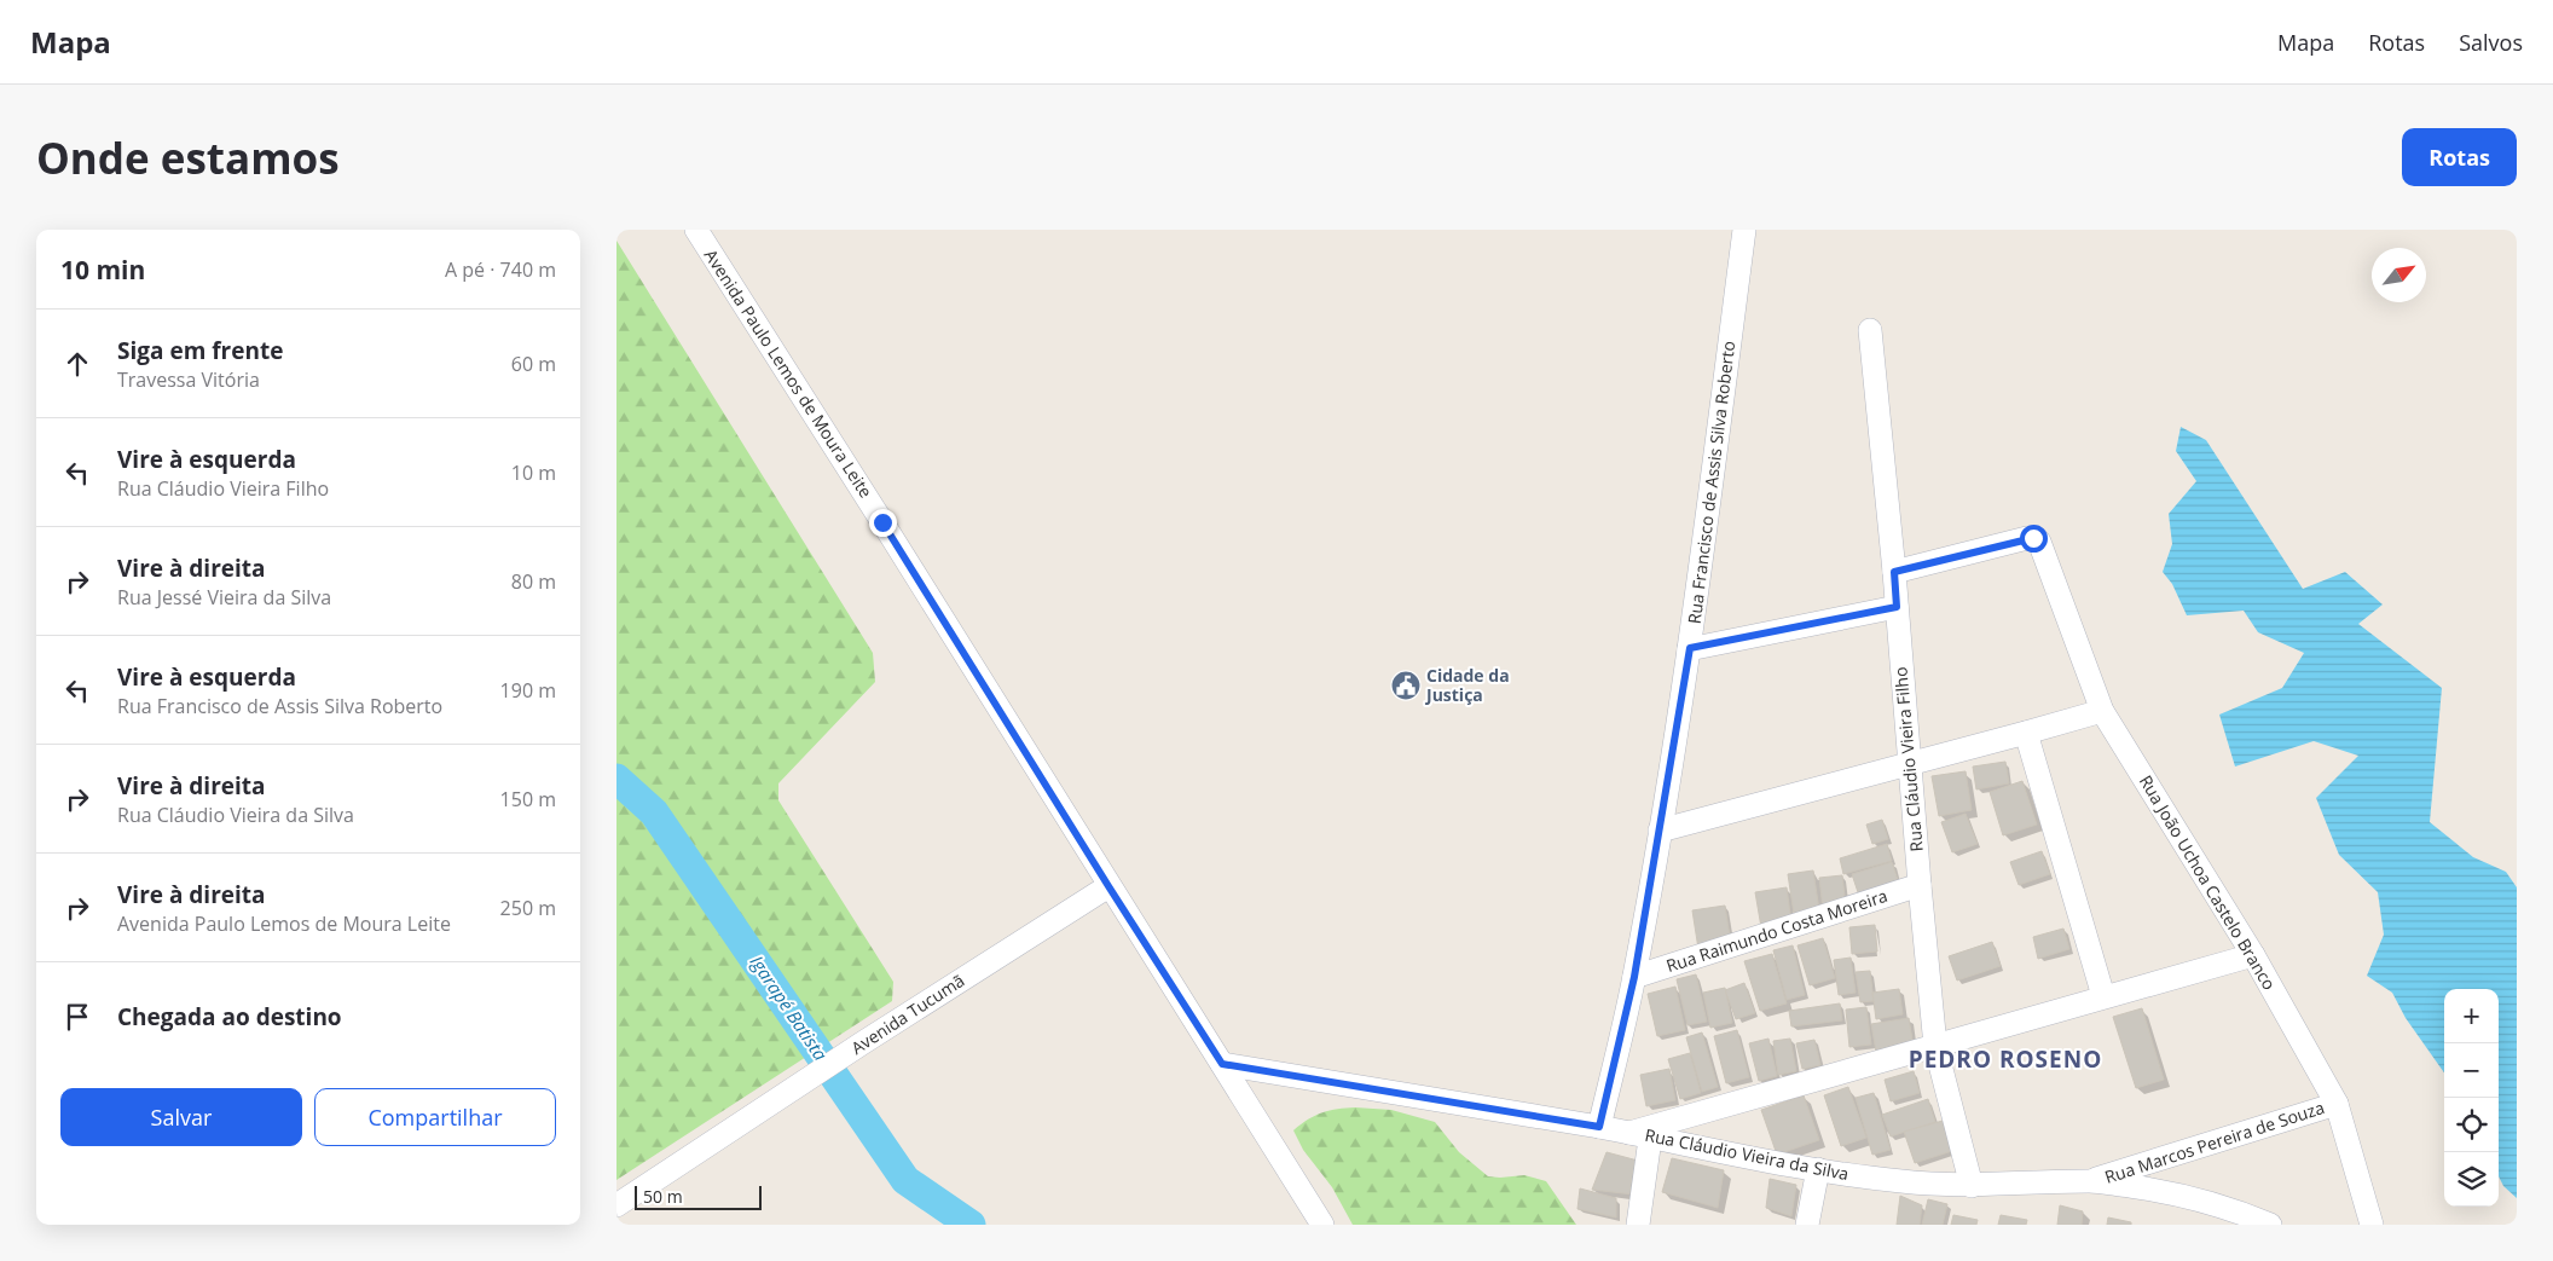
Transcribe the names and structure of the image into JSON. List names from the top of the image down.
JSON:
{
  "streets": {
    "street": [
      "Avenida Paulo Lemos de Moura Leite",
      "Rua Francisco de Assis Silva Roberto",
      "Rua Cláudio Vieira Filho",
      "Rua João Uchoa Castelo Branco",
      "Rua Raimundo Costa Moreira",
      "Avenida Tucumã",
      "Rua Marcos Pereira de Souza",
      "Rua Cláudio Vieira da Silva"
    ]
  },
  "crossings": [
    ["Avenida Paulo Lemos de Moura Leite", "Avenida Tucumã"],
    ["Avenida Paulo Lemos de Moura Leite", "Rua Cláudio Vieira da Silva"],
    ["Rua Francisco de Assis Silva Roberto", "Rua Raimundo Costa Moreira"],
    ["Rua Francisco de Assis Silva Roberto", "Rua Cláudio Vieira da Silva"],
    ["Rua Cláudio Vieira Filho", "Rua João Uchoa Castelo Branco"],
    ["Rua Cláudio Vieira Filho", "Rua Raimundo Costa Moreira"],
    ["Rua Cláudio Vieira Filho", "Rua Cláudio Vieira da Silva"],
    ["Rua João Uchoa Castelo Branco", "Rua Marcos Pereira de Souza"],
    ["Rua Marcos Pereira de Souza", "Rua Cláudio Vieira da Silva"]
  ],
  "districts": ["PEDRO ROSENO"],
  "water": ["Igarapé Batista"],
  "places": {
    "public building": ["Cidade da Justiça"]
  },
  "scale_bar": "50 m",
  "north": "top right",
  "page": {
    "header": "Mapa",
    "nav": ["Mapa", "Rotas", "Salvos"],
    "buttons": [
      "Rotas",
      ["Salvar", "Compartilhar"]
    ],
    "title": "Onde estamos",
    "heading": ["10 min", "A pé · 740 m"],
    "list": [
      ["Siga em frente", "Travessa Vitória", "60 m"],
      ["Vire à esquerda", "Rua Cláudio Vieira Filho", "10 m"],
      ["Vire à direita", "Rua Jessé Vieira da Silva", "80 m"],
      ["Vire à esquerda", "Rua Francisco de Assis Silva Roberto", "190 m"],
      ["Vire à direita", "Rua Cláudio Vieira da Silva", "150 m"],
      ["Vire à direita", "Avenida Paulo Lemos de Moura Leite", "250 m"],
      "Chegada ao destino"
    ],
    "map_buttons": ["+", "−"],
    "scale": "50 m"
  }
}
